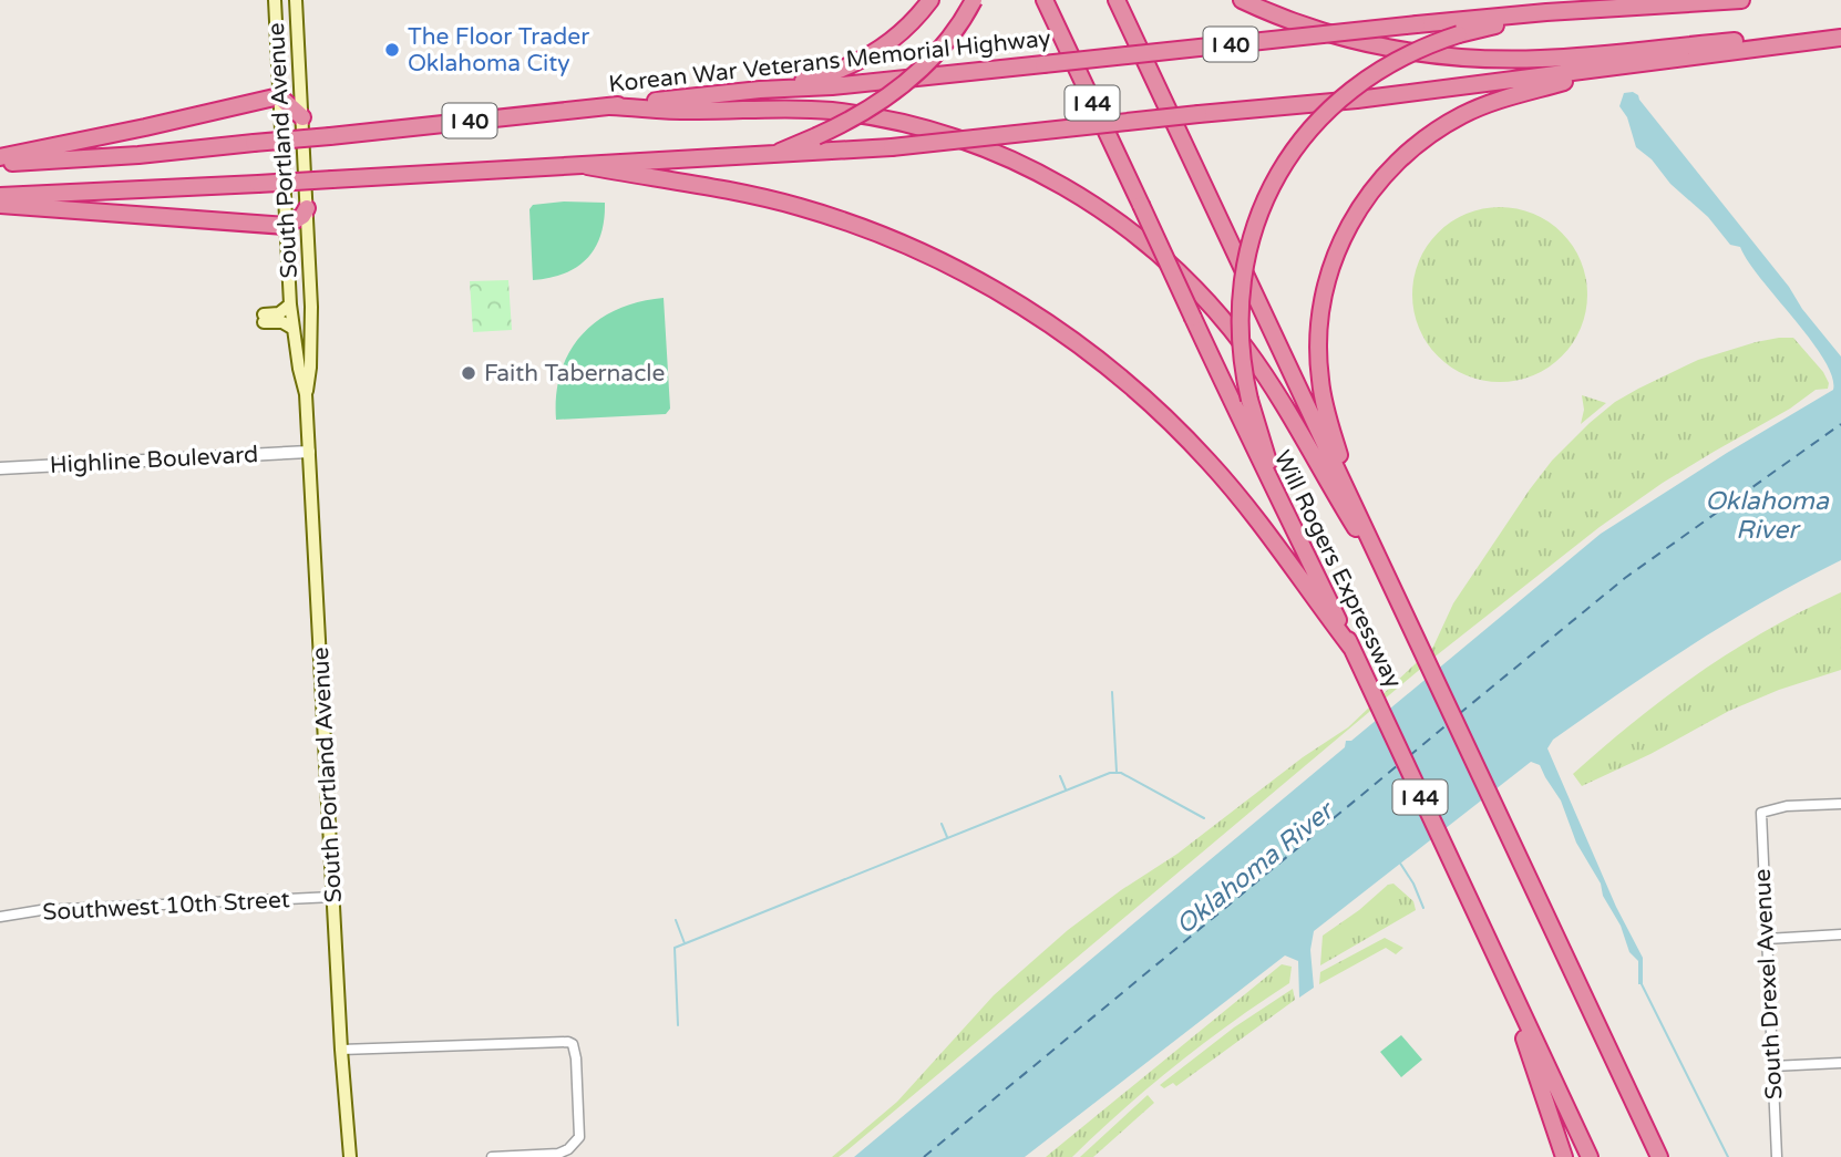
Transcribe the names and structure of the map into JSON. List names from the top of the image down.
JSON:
{
  "streets": {
    "highway": [
      "I 40",
      "Korean War Veterans Memorial Highway",
      "I 44",
      "Will Rogers Expressway"
    ],
    "main road": ["South Portland Avenue"],
    "street": ["Highline Boulevard", "Southwest 10th Street", "South Drexel Avenue"]
  },
  "crossings": [
    ["I 40", "Korean War Veterans Memorial Highway"],
    ["South Portland Avenue", "Highline Boulevard"],
    ["South Portland Avenue", "Southwest 10th Street"]
  ],
  "water": ["Oklahoma River"],
  "places": ["The Floor Trader Oklahoma City", "Faith Tabernacle"]
}
